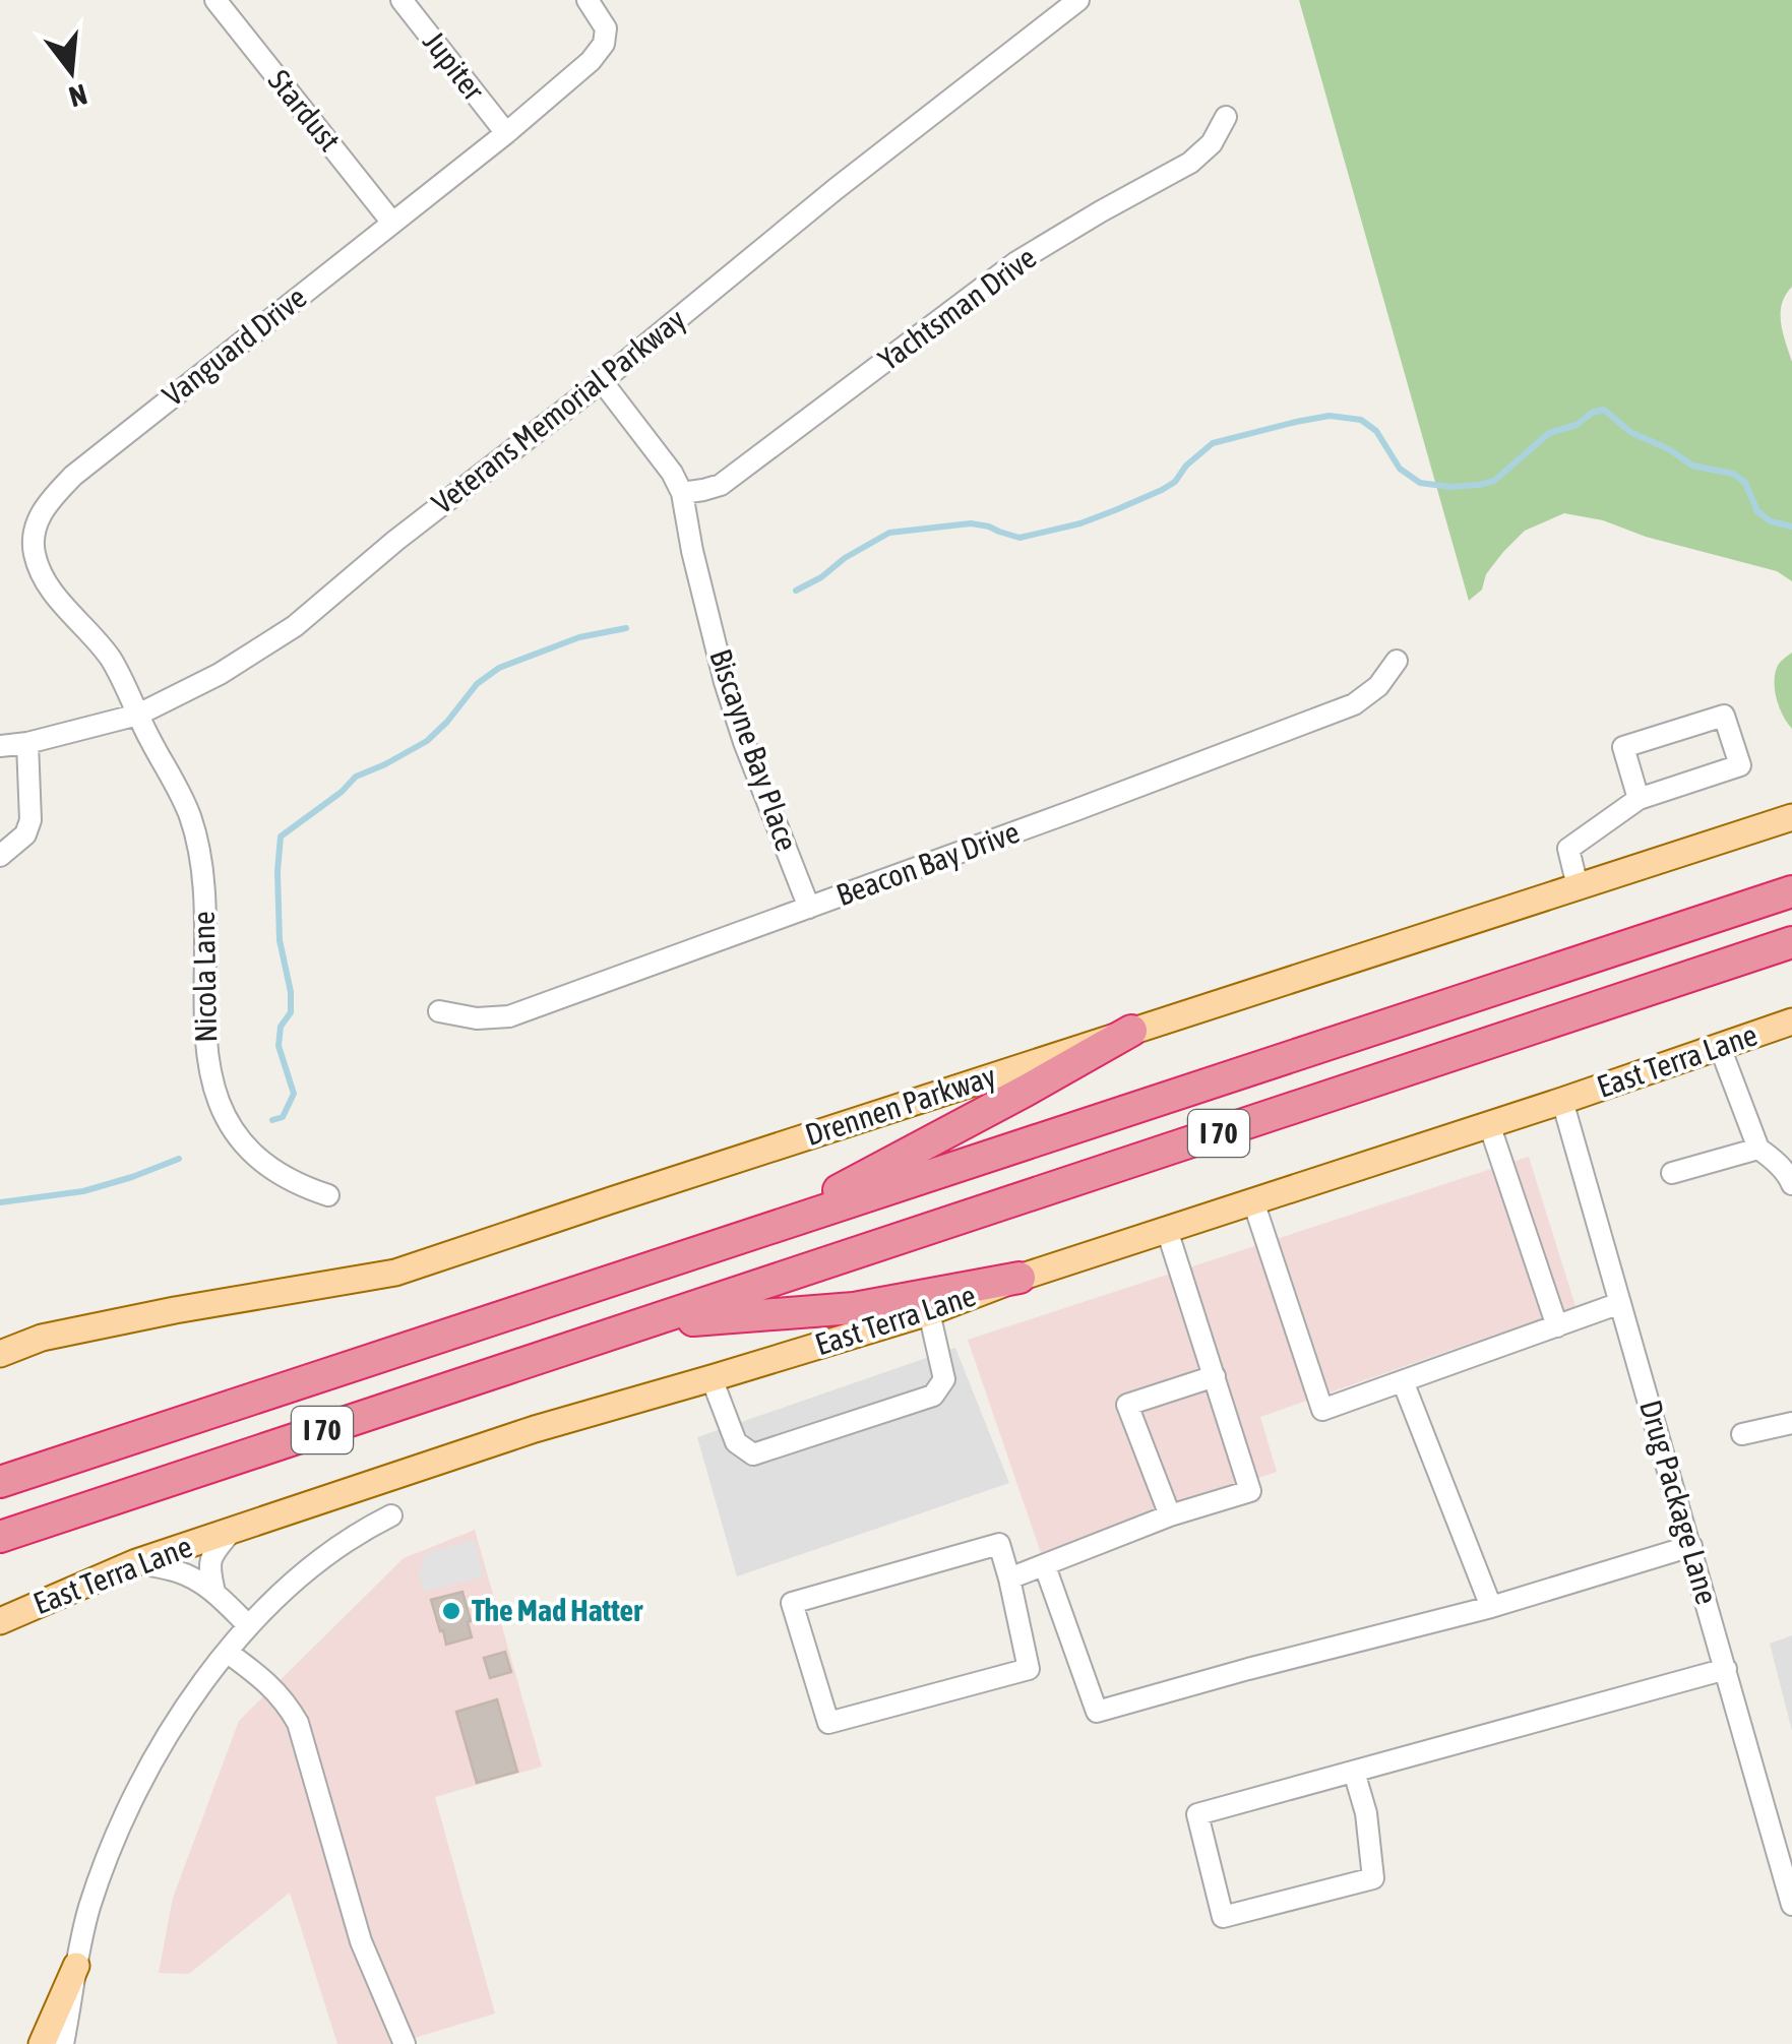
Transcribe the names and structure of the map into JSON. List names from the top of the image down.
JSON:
{
  "streets": {
    "highway": ["I 70"],
    "main road": ["East Terra Lane", "Drennen Parkway"],
    "street": [
      "Jupiter",
      "Stardust",
      "Yachtsman Drive",
      "Vanguard Drive",
      "Veterans Memorial Parkway",
      "Biscayne Bay Place",
      "Beacon Bay Drive",
      "Nicola Lane",
      "Drug Package Lane"
    ]
  },
  "crossings": [
    ["Jupiter", "Vanguard Drive"],
    ["Stardust", "Vanguard Drive"],
    ["Yachtsman Drive", "Biscayne Bay Place"],
    ["Vanguard Drive", "Veterans Memorial Parkway"],
    ["Vanguard Drive", "Nicola Lane"],
    ["Veterans Memorial Parkway", "Nicola Lane"],
    ["Biscayne Bay Place", "Beacon Bay Drive"],
    ["East Terra Lane", "Drug Package Lane"]
  ],
  "places": ["The Mad Hatter"],
  "north": "bottom"
}
